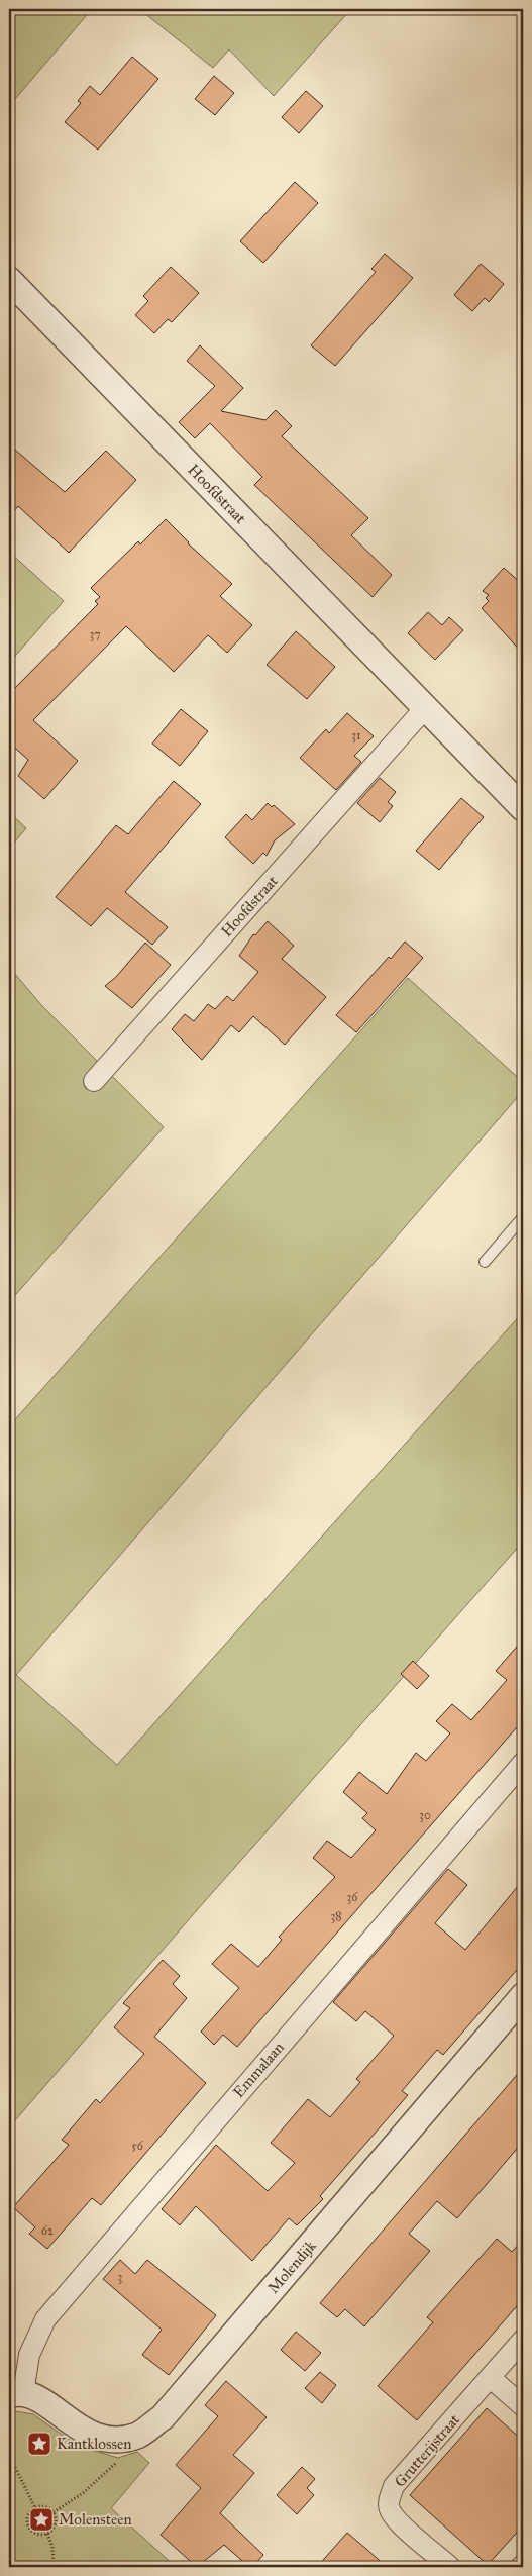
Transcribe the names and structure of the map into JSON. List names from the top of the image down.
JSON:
{
  "streets": {
    "street": [
      "Hoofdstraat",
      "Emmalaan",
      "Molendijk",
      "Grutterijstraat"
    ]
  },
  "crossings": [
    ["Emmalaan", "Molendijk"]
  ],
  "places": {
    "place": ["Kantklossen", "Molensteen"]
  },
  "house_numbers": [
    "37",
    "31",
    "30",
    "36",
    "38",
    "56",
    "62",
    "3"
  ]
}
